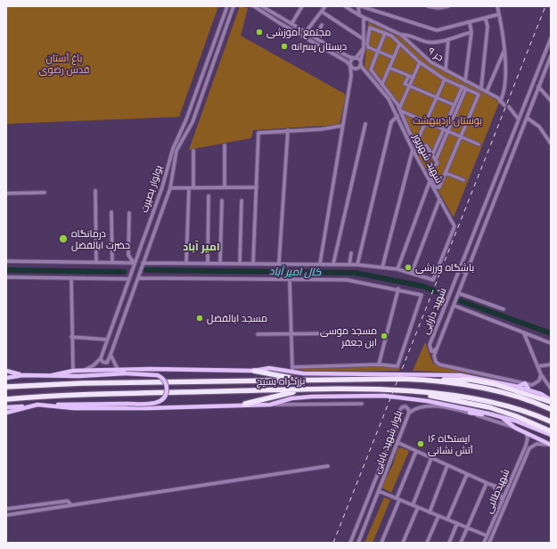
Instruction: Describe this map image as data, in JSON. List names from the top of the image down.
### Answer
{
  "streets": {
    "highway": ["بزرگراه بسیج"],
    "street": [
      "حر ۹",
      "شهید شهریور",
      "بولوار بصیرت",
      "شهید دارایی",
      "بلوار شهید بابایی",
      "شهیدطالبی"
    ]
  },
  "districts": ["امیر آباد"],
  "water": ["کال امیر آباد"],
  "parks": ["باغ آستان قدس رضوی", "بوستان اردیبهشت"],
  "places": [
    "مجتمع آموزشی",
    "دبستان پسرانه",
    "درمانگاه حضرت ابالفضل",
    "باشگاه ورزشی",
    "مسجد ابالفضل",
    "مسجد موسی ابن جعفر",
    "ایستگاه ۱۶ آتش نشانی"
  ]
}
